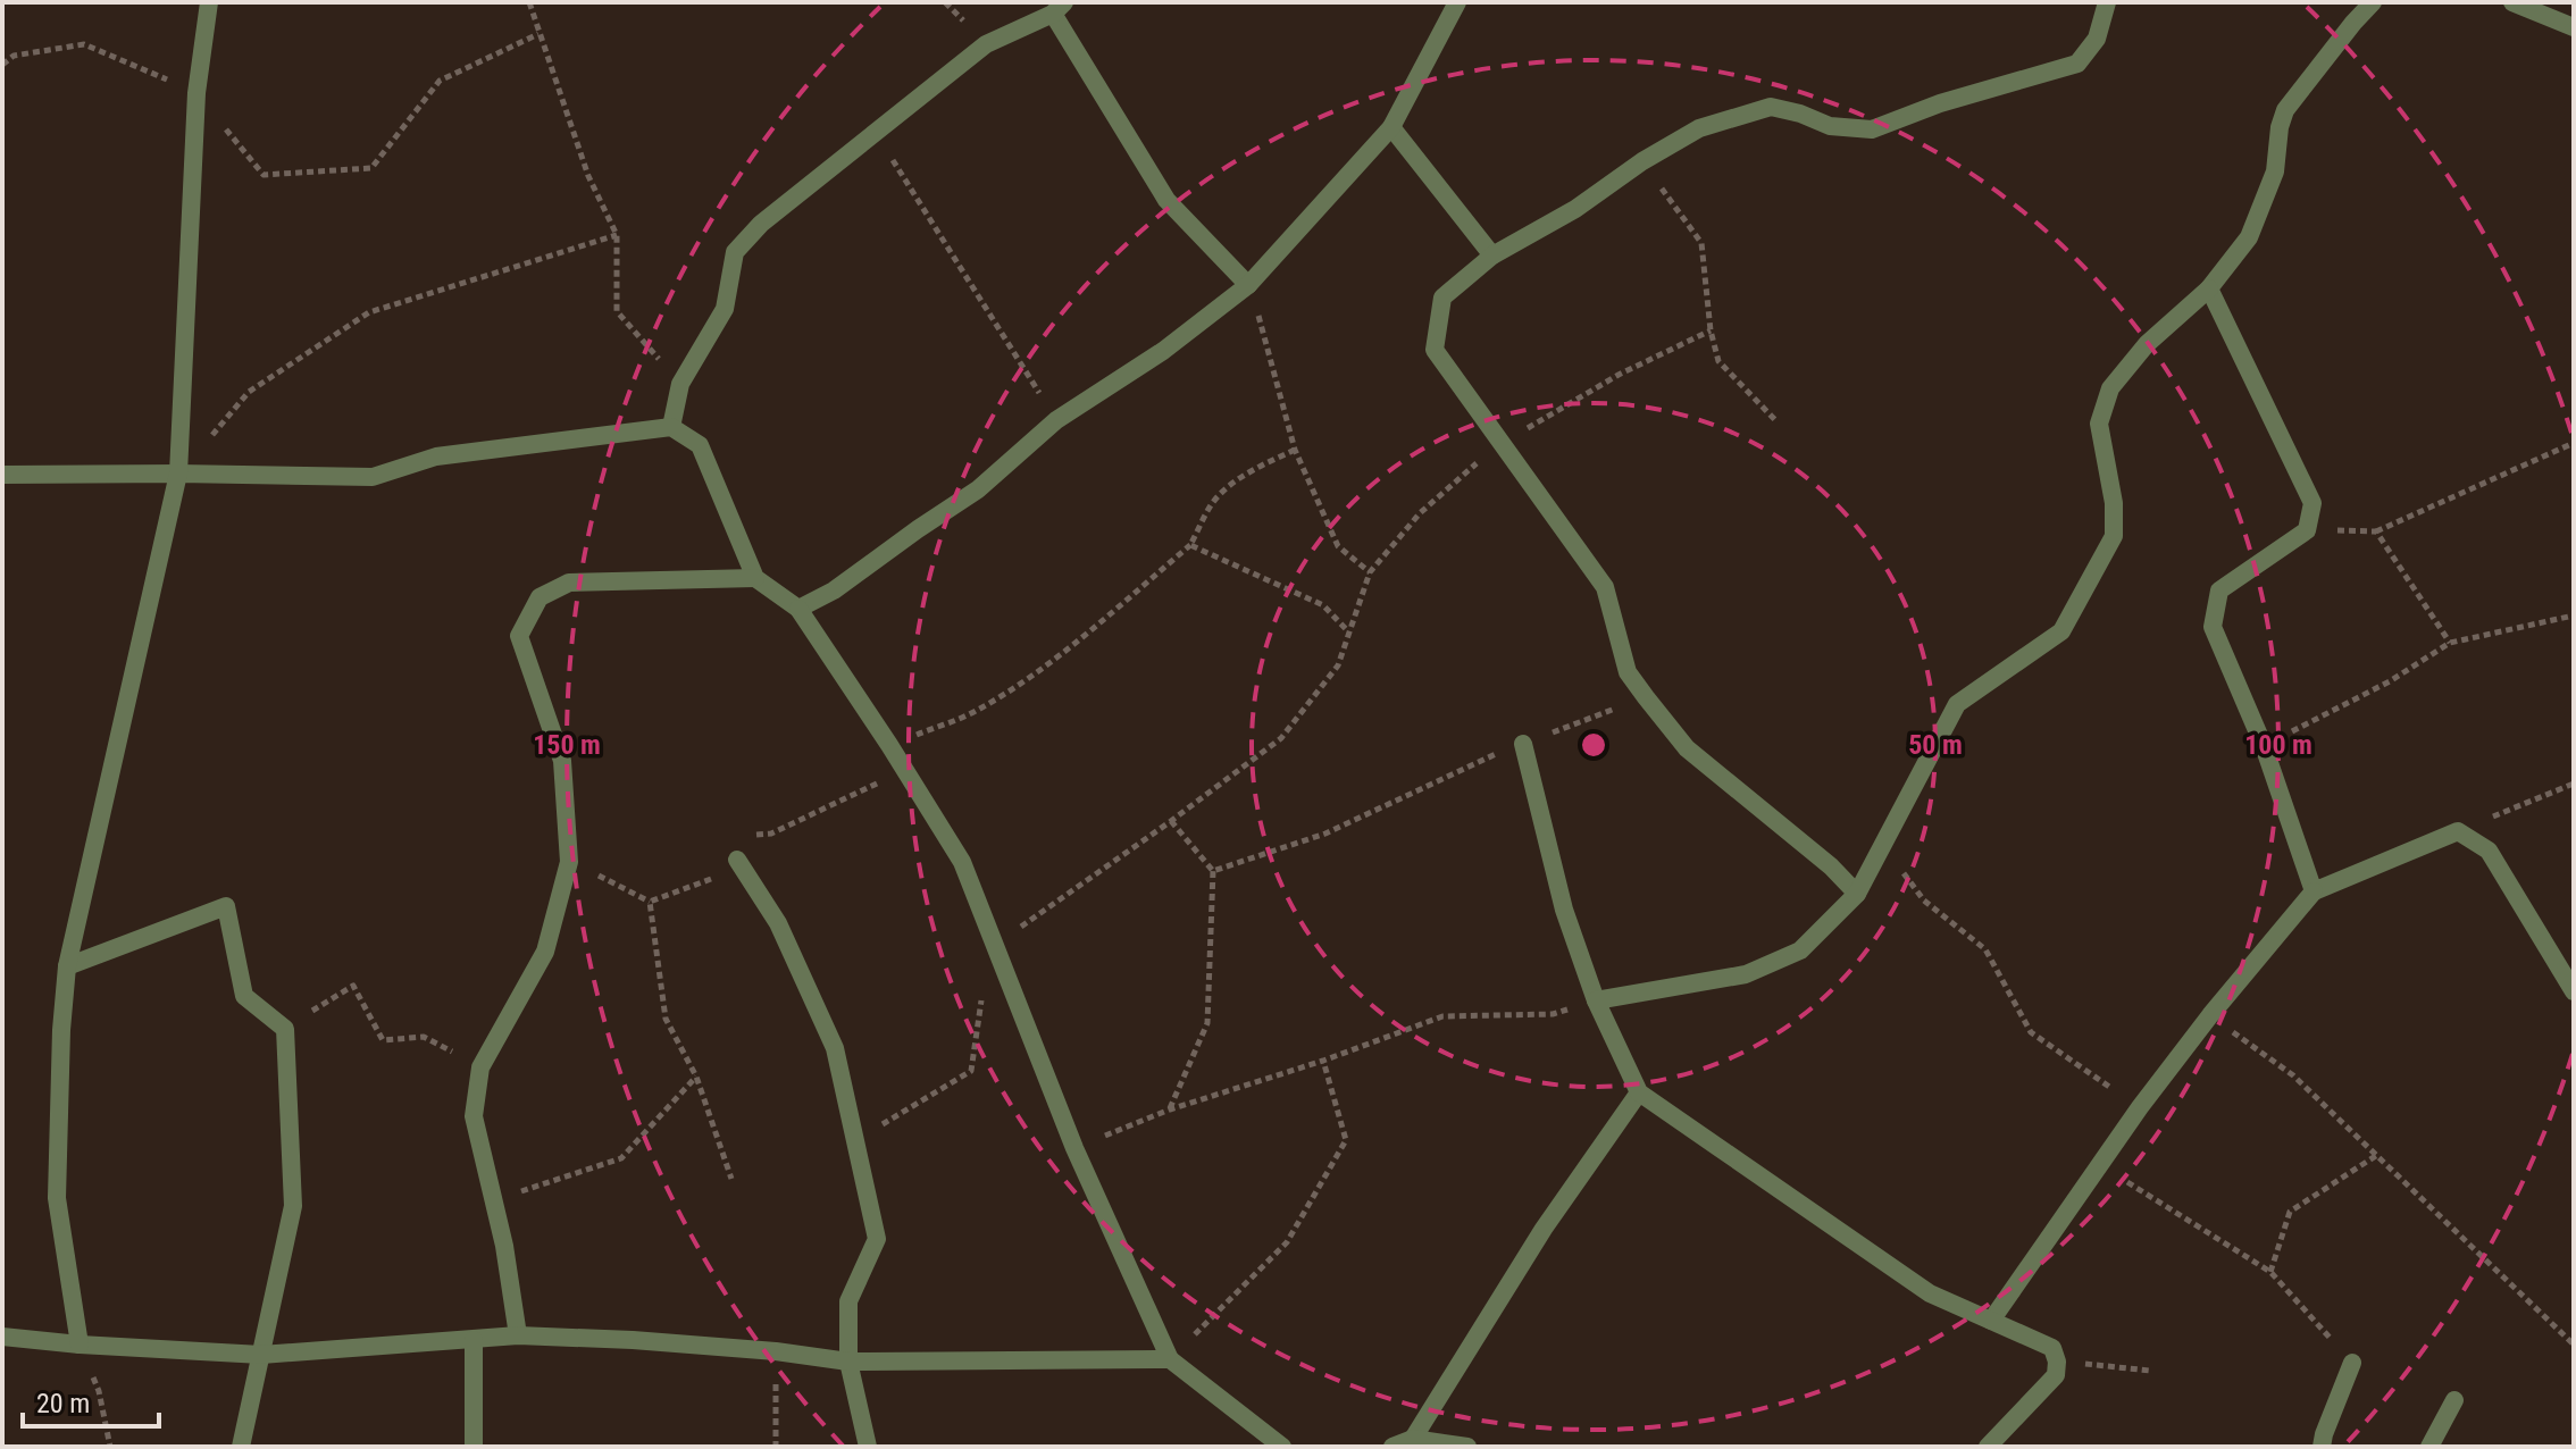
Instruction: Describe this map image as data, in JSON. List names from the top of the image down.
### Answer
{
  "scale_bar": "20 m",
  "rings": ["50 m", "100 m", "150 m"]
}
